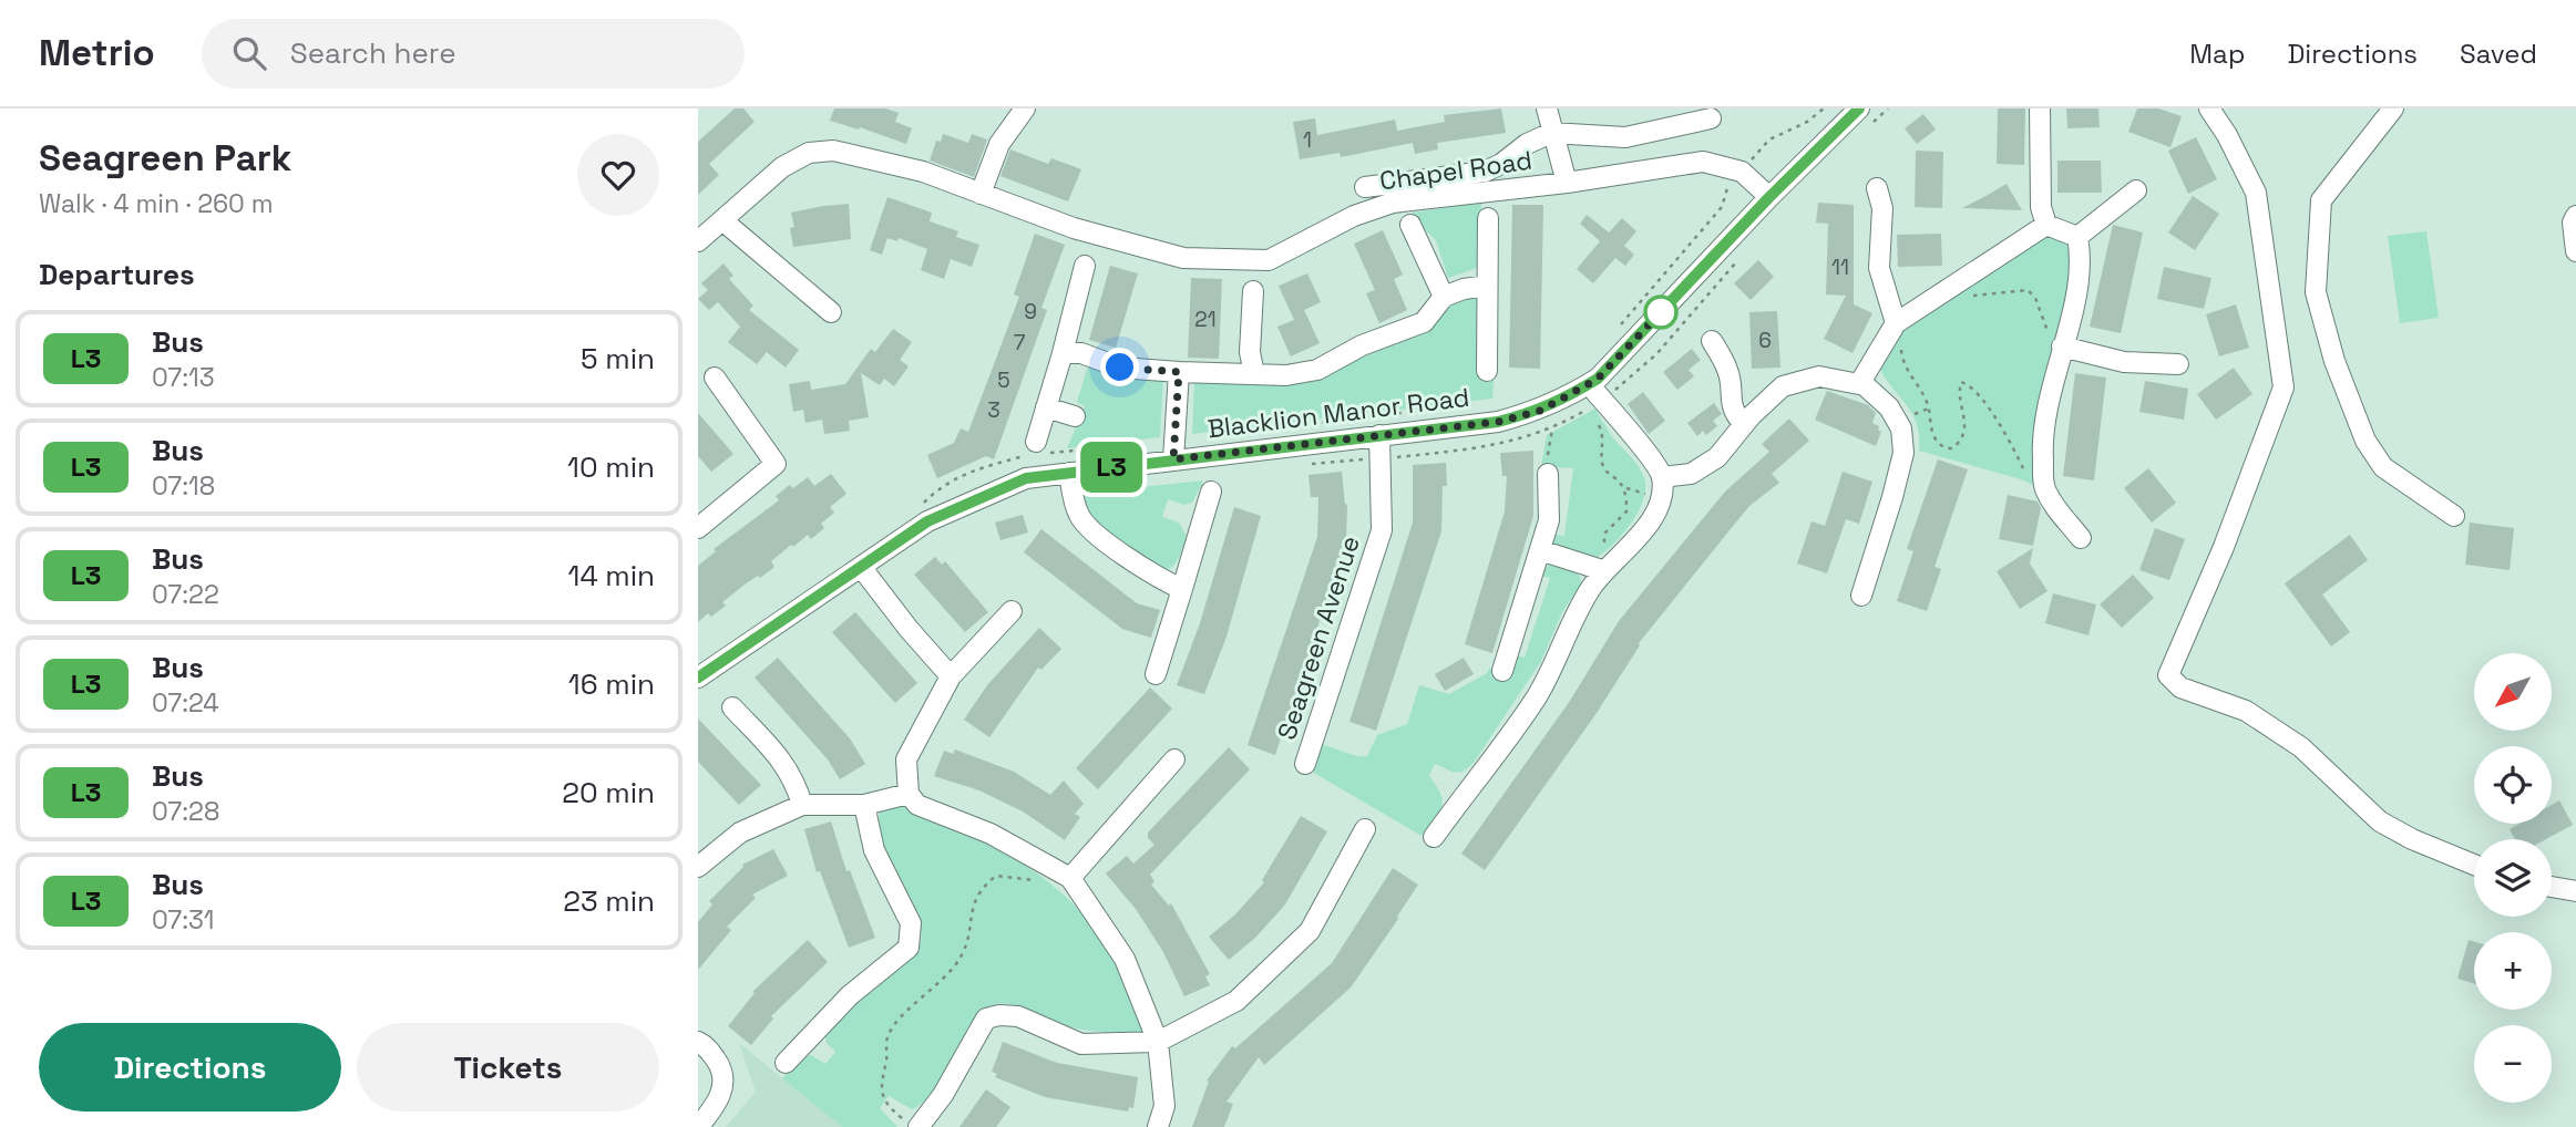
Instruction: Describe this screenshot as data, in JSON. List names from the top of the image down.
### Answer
{
  "streets": {
    "street": ["Chapel Road", "Blacklion Manor Road", "Seagreen Avenue"]
  },
  "crossings": [
    ["Chapel Road", "Blacklion Manor Road"],
    ["Blacklion Manor Road", "Seagreen Avenue"]
  ],
  "lines": ["bus line L3"],
  "house_numbers": [
    "1",
    "11",
    "9",
    "21",
    "6",
    "7",
    "5",
    "3"
  ],
  "north": "bottom left",
  "page": {
    "header": "Metrio",
    "search": "Search here",
    "nav": ["Map", "Directions", "Saved"],
    "heading": [
      ["Seagreen Park", "Walk · 4 min · 260 m"],
      "Departures"
    ],
    "on_map": "L3",
    "list": [
      {
        "mark": "L3",
        "name": "Bus",
        "note": "07:13",
        "value": "5 min"
      },
      {
        "mark": "L3",
        "name": "Bus",
        "note": "07:18",
        "value": "10 min"
      },
      {
        "mark": "L3",
        "name": "Bus",
        "note": "07:22",
        "value": "14 min"
      },
      {
        "mark": "L3",
        "name": "Bus",
        "note": "07:24",
        "value": "16 min"
      },
      {
        "mark": "L3",
        "name": "Bus",
        "note": "07:28",
        "value": "20 min"
      },
      {
        "mark": "L3",
        "name": "Bus",
        "note": "07:31",
        "value": "23 min"
      }
    ],
    "map_buttons": ["+", "−"],
    "buttons": ["Directions", "Tickets"]
  }
}
